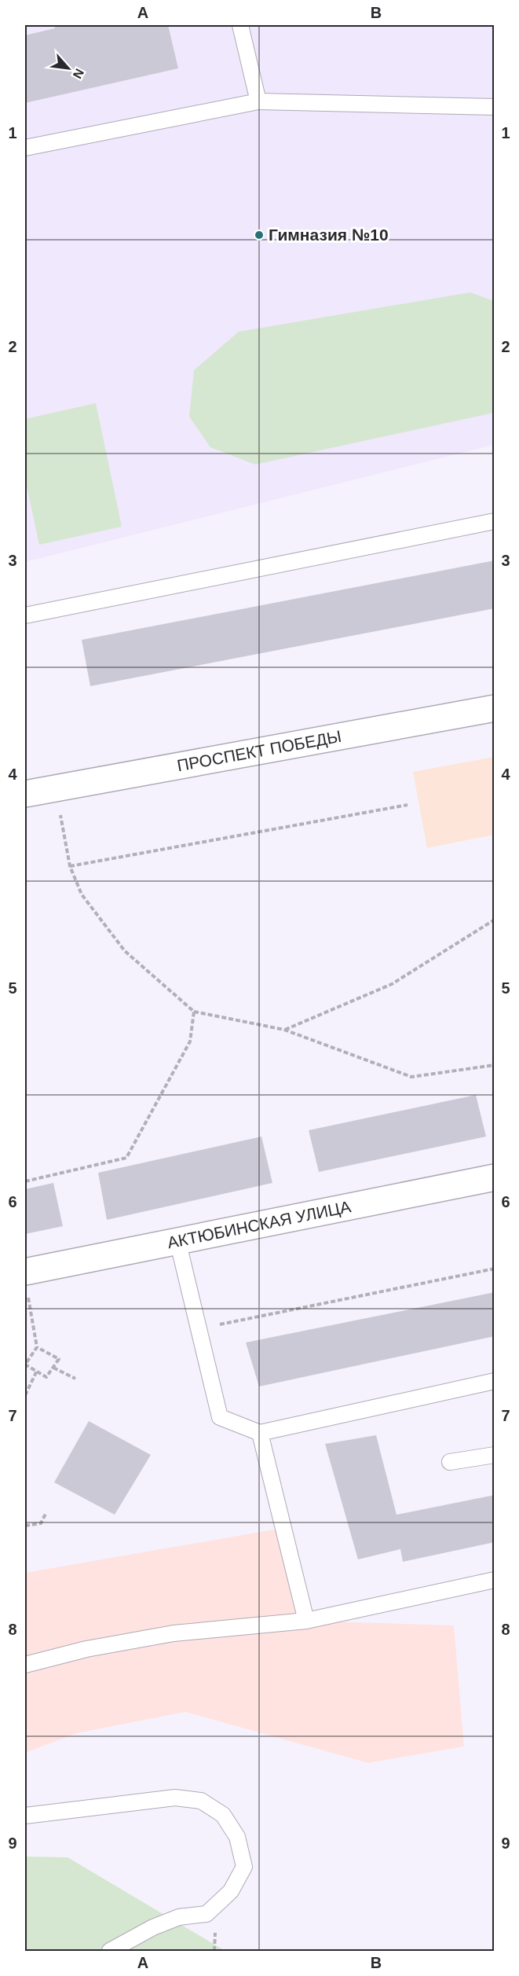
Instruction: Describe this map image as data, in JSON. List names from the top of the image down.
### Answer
{
  "streets": {
    "street": ["ПРОСПЕКТ ПОБЕДЫ", "АКТЮБИНСКАЯ УЛИЦА"]
  },
  "places": ["Гимназия №10"],
  "north": "bottom right",
  "grid": {
    "columns": ["A", "B"],
    "rows": [
      "1",
      "2",
      "3",
      "4",
      "5",
      "6",
      "7",
      "8",
      "9"
    ]
  }
}
